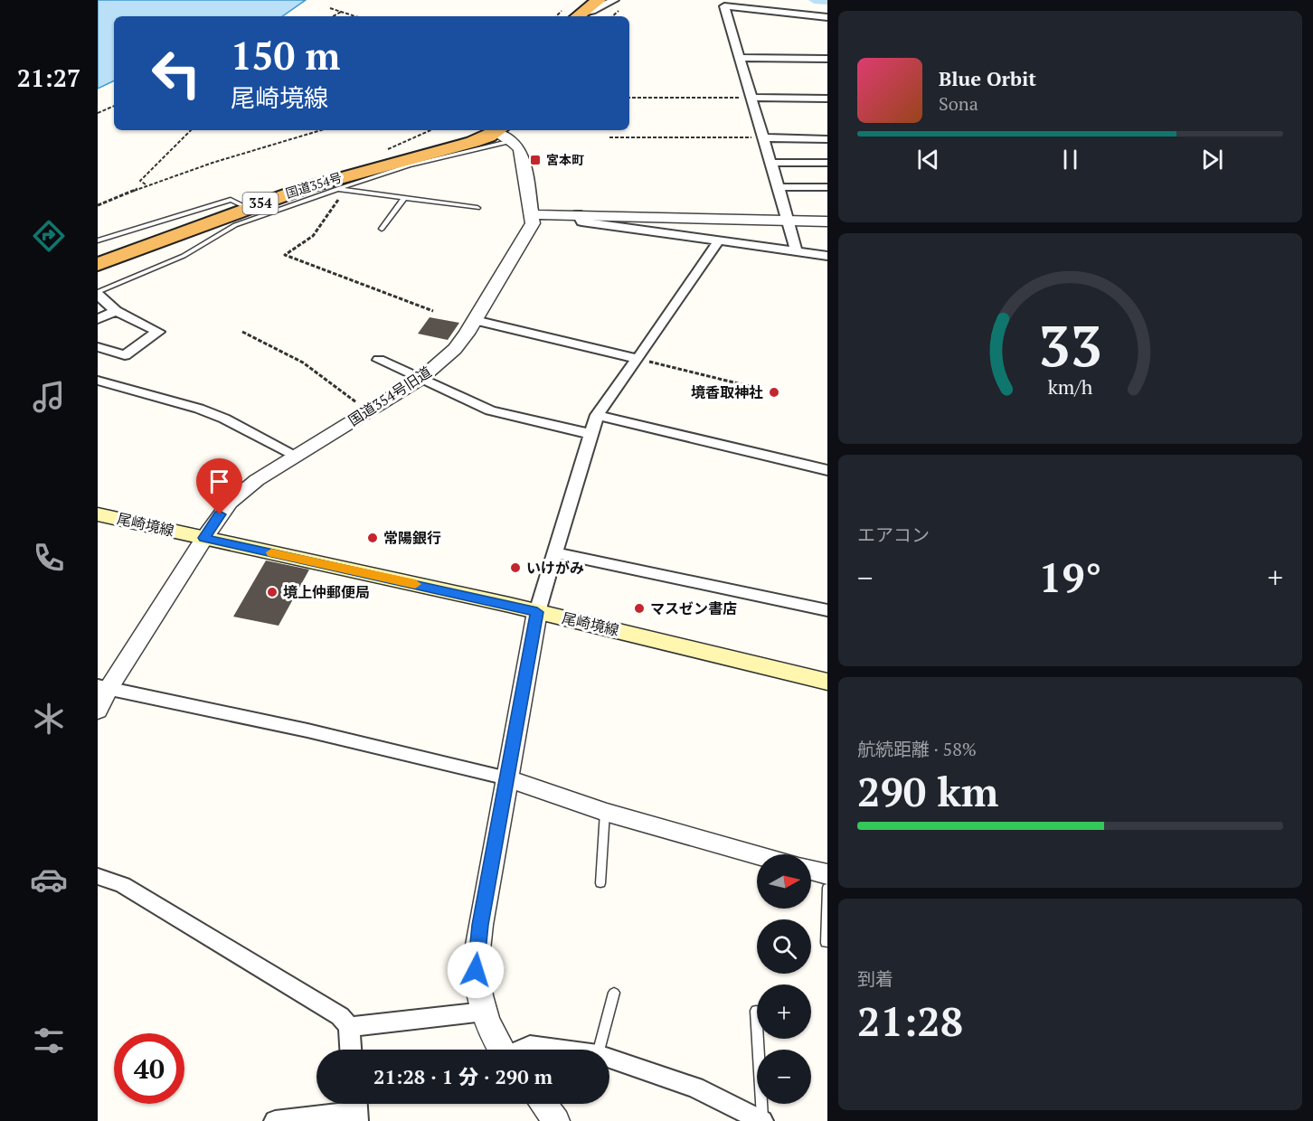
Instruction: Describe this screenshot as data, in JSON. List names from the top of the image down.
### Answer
{
  "streets": {
    "highway": ["国道354号", "354"],
    "main road": ["尾崎境線"],
    "street": ["国道354号旧道"]
  },
  "crossings": [
    ["国道354号", "国道354号旧道"],
    ["国道354号旧道", "尾崎境線"]
  ],
  "places": {
    "transit": ["宮本町"],
    "other": [
      "境香取神社",
      "常陽銀行",
      "いけがみ",
      "境上仲郵便局",
      "マスゼン書店"
    ]
  },
  "north": "right",
  "page": {
    "tabs": "21:27",
    "turn": ["150 m", "尾崎境線"],
    "song": ["Blue Orbit", "Sona"],
    "tile": [
      "エアコン",
      ["航続距離 · 58%", "290 km"],
      ["到着", "21:28"]
    ],
    "heat": ["−", "19°", "+"],
    "map_buttons": ["+", "−"],
    "limit": "40",
    "trip": "21:28 · 1 分 · 290 m",
    "gauge": ["33", "km/h"]
  }
}
